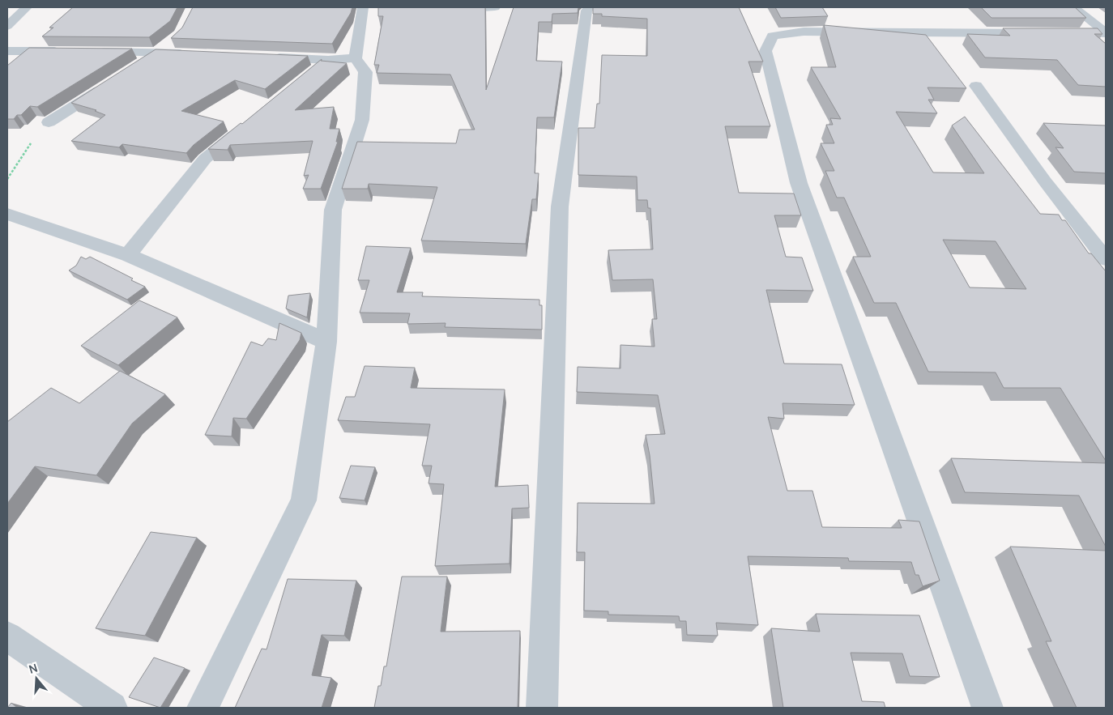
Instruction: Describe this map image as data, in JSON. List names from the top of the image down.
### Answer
{
  "north": "top"
}
